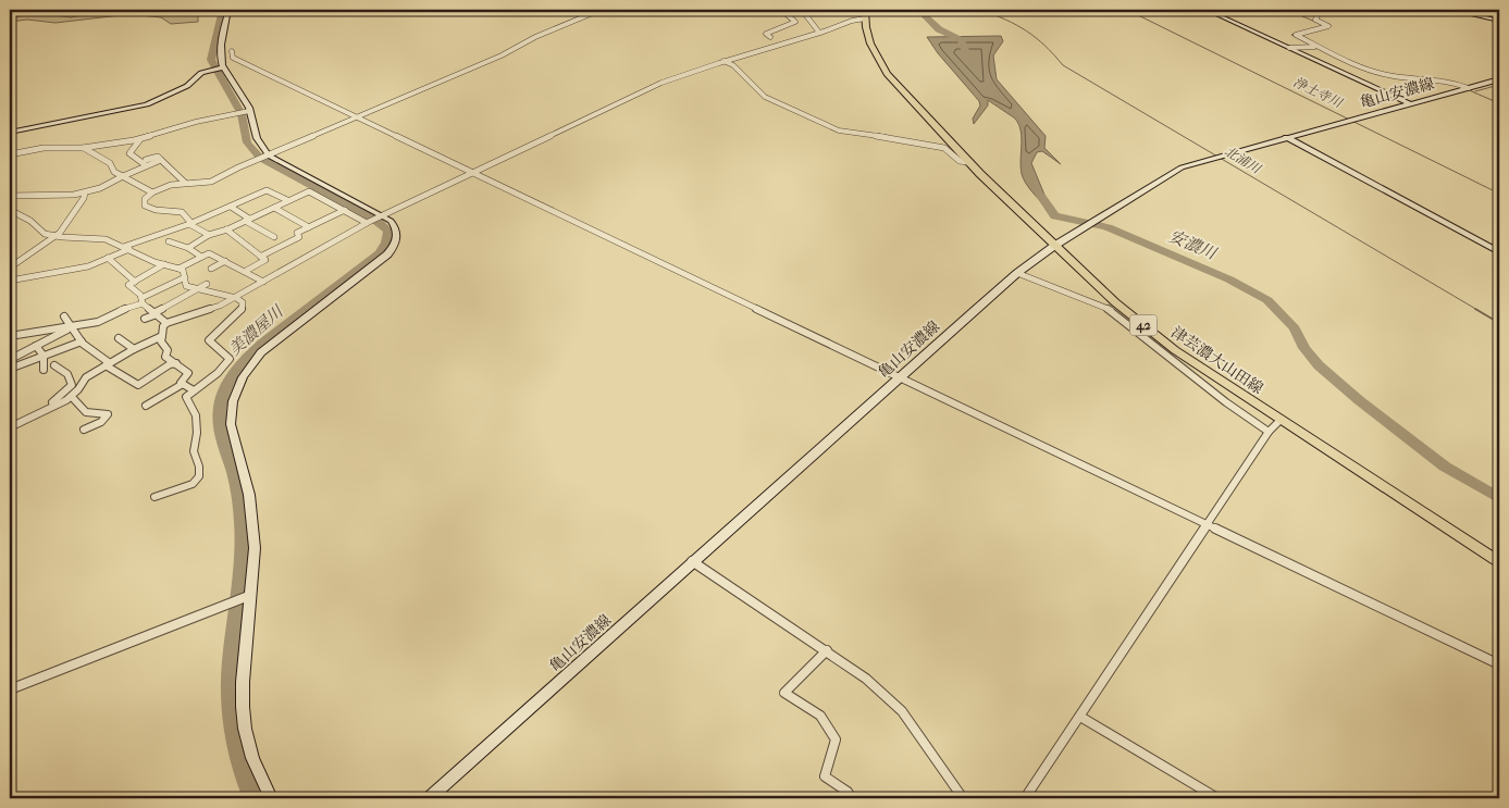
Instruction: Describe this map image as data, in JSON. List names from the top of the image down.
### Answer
{
  "streets": {
    "main road": ["42", "津芸濃大山田線"],
    "street": ["亀山安濃線"]
  },
  "crossings": [
    ["亀山安濃線", "津芸濃大山田線"]
  ],
  "water": [
    "浄土寺川",
    "北浦川",
    "安濃川",
    "美濃屋川"
  ]
}
